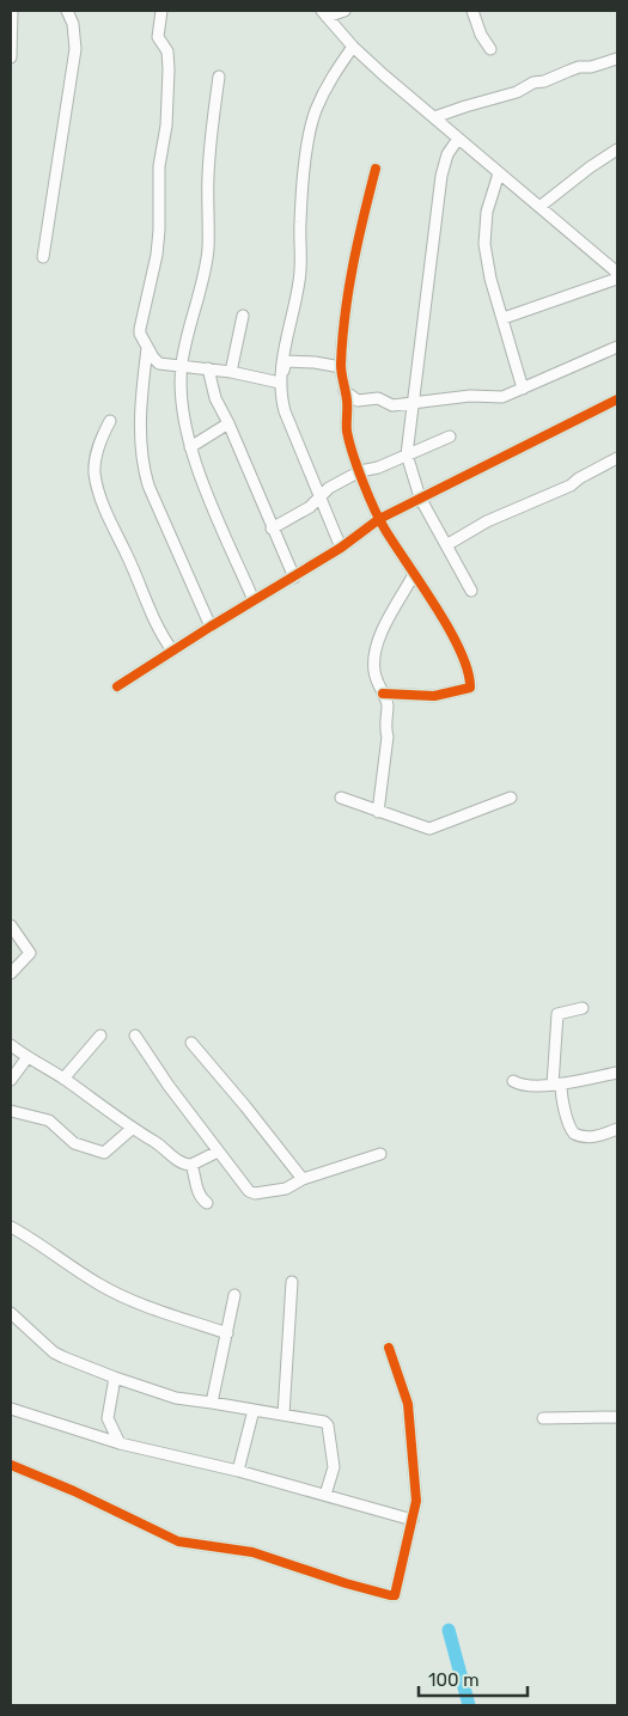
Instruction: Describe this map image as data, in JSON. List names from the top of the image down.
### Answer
{
  "scale_bar": "100 m"
}
